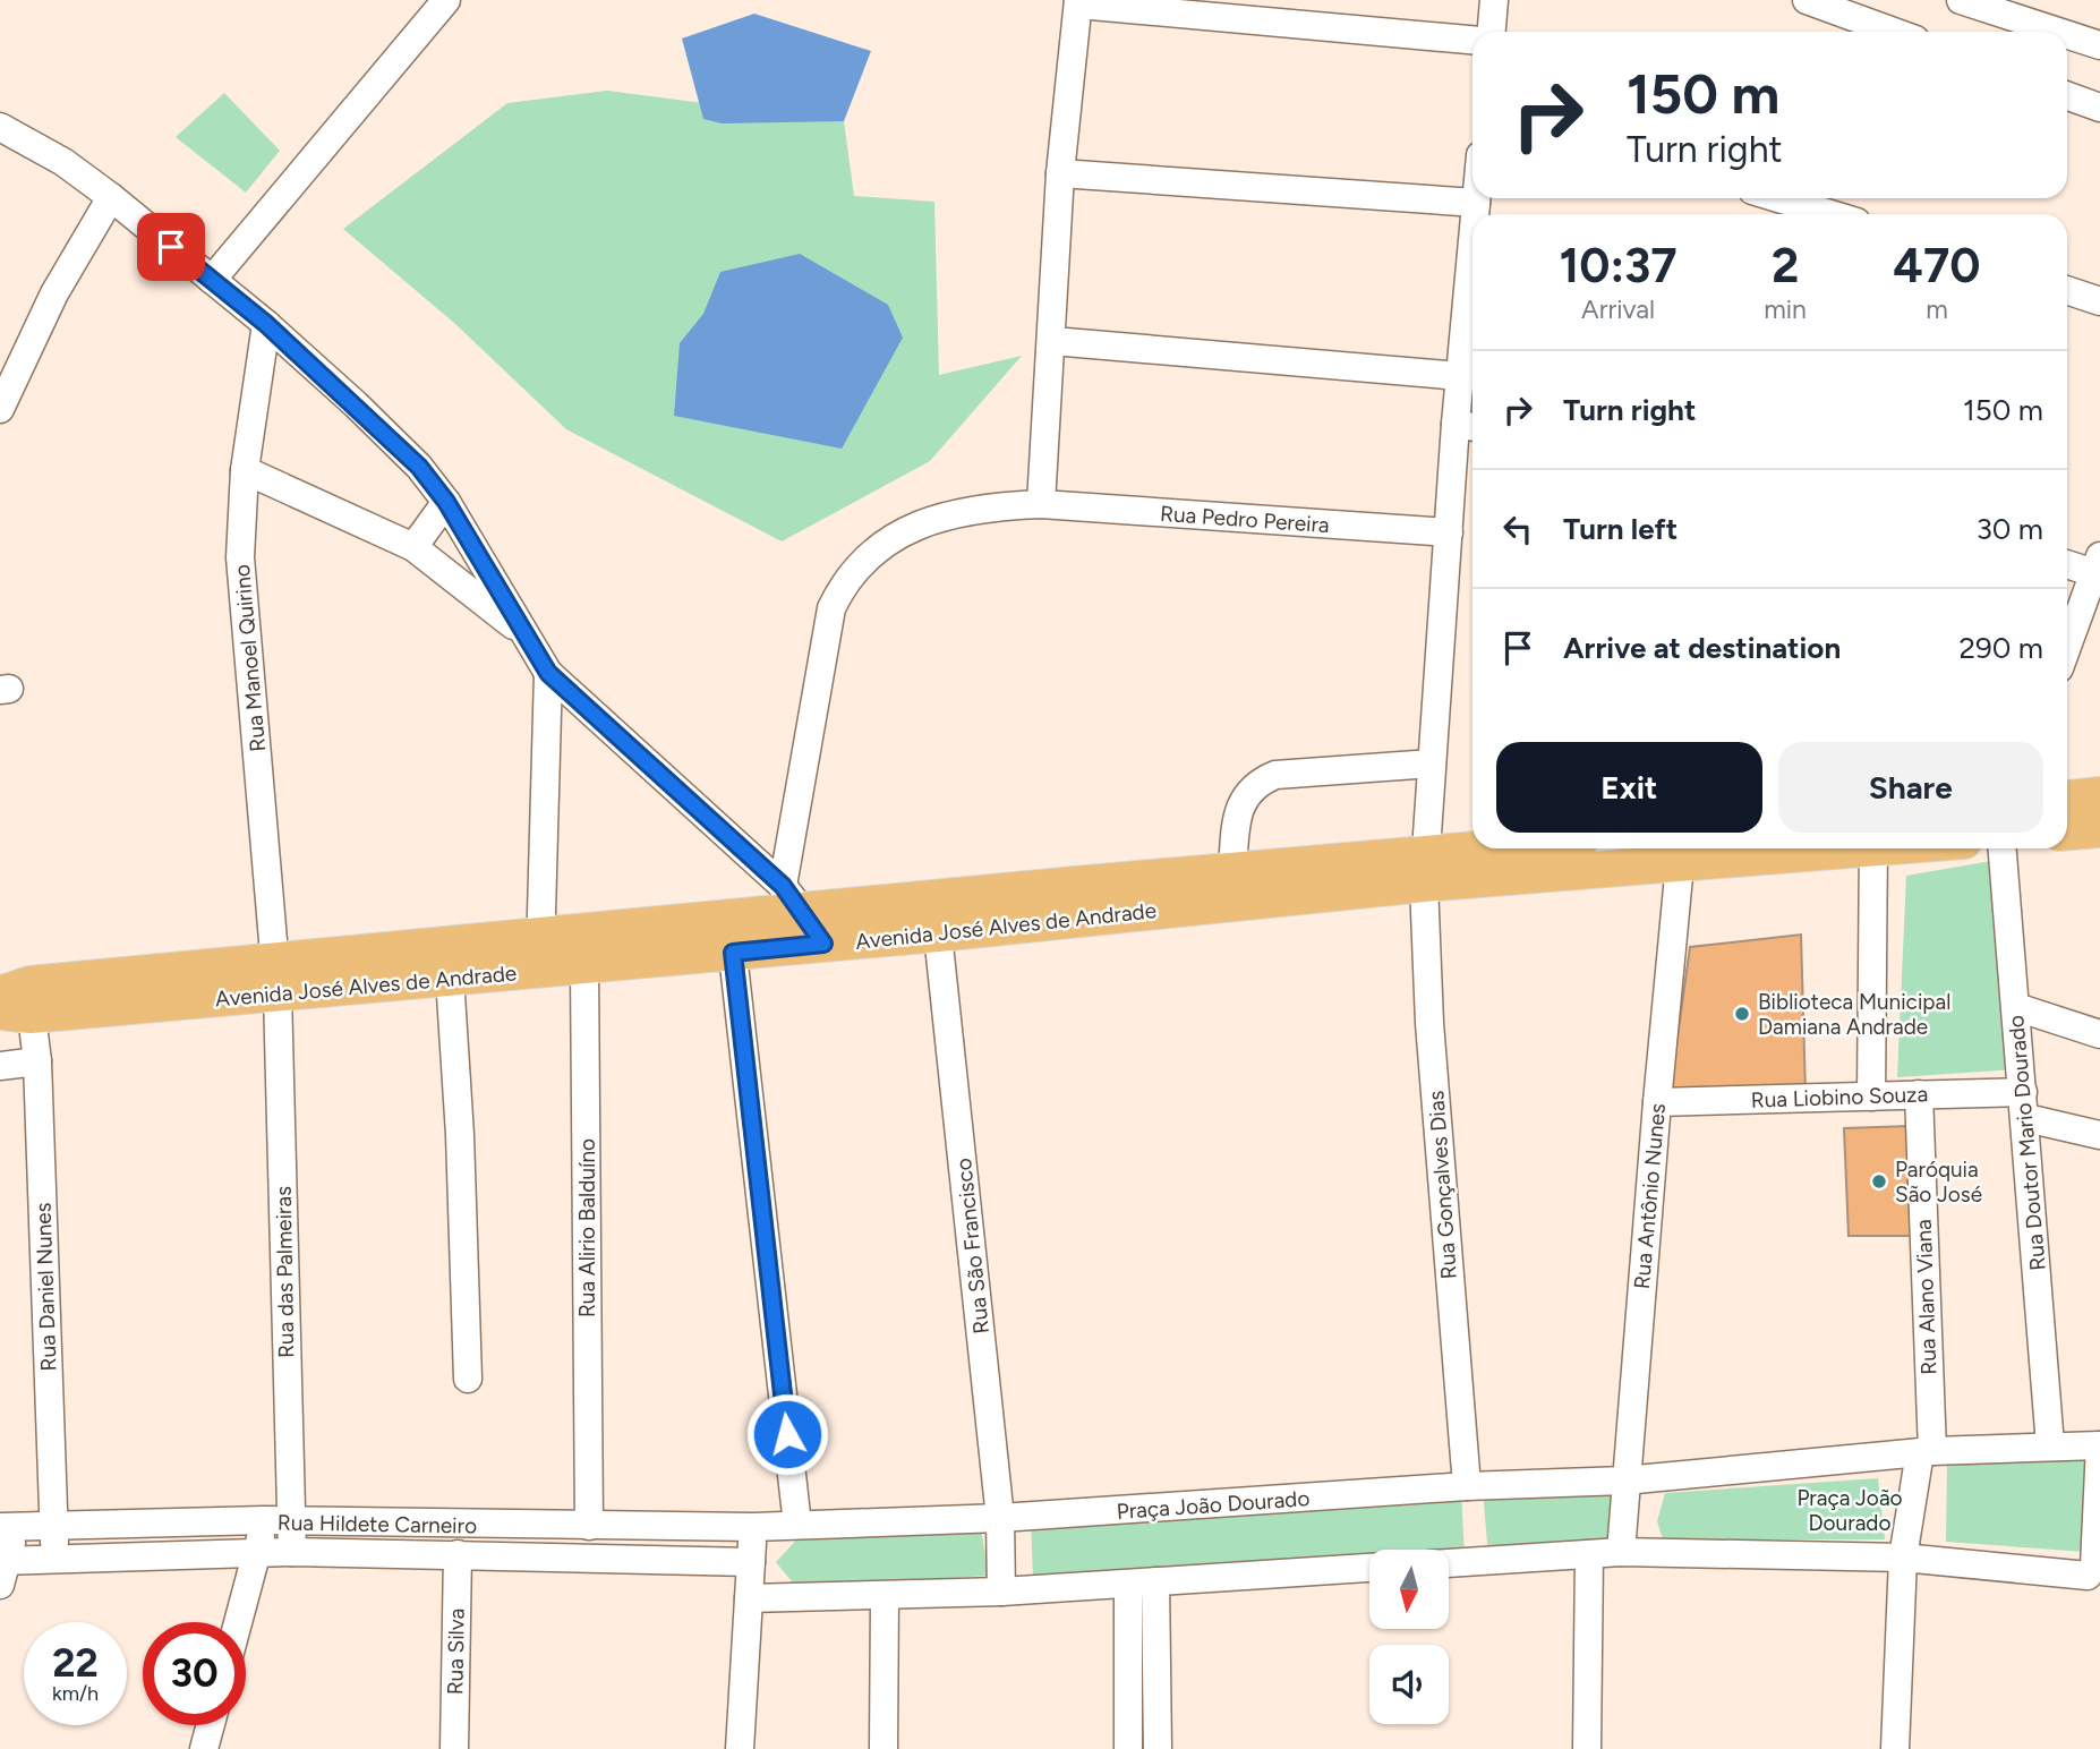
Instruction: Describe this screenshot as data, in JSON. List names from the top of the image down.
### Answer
{
  "streets": {
    "main road": ["Avenida José Alves de Andrade"],
    "street": [
      "Rua Pedro Pereira",
      "Rua Manoel Quirino",
      "Rua Liobino Souza",
      "Rua Doutor Mario Dourado",
      "Rua Gonçalves Dias",
      "Rua Antônio Nunes",
      "Rua Alirio Balduíno",
      "Rua São Francisco",
      "Rua das Palmeiras",
      "Rua Daniel Nunes",
      "Rua Alano Viana",
      "Praça João Dourado",
      "Rua Hildete Carneiro",
      "Rua Silva"
    ]
  },
  "crossings": [
    ["Rua Pedro Pereira", "Avenida José Alves de Andrade"],
    ["Rua Manoel Quirino", "Avenida José Alves de Andrade"],
    ["Rua Manoel Quirino", "Rua das Palmeiras"],
    ["Avenida José Alves de Andrade", "Rua Gonçalves Dias"],
    ["Avenida José Alves de Andrade", "Rua Antônio Nunes"],
    ["Avenida José Alves de Andrade", "Rua Alirio Balduíno"],
    ["Avenida José Alves de Andrade", "Rua São Francisco"],
    ["Avenida José Alves de Andrade", "Rua das Palmeiras"],
    ["Avenida José Alves de Andrade", "Rua Daniel Nunes"],
    ["Rua Liobino Souza", "Rua Doutor Mario Dourado"],
    ["Rua Liobino Souza", "Rua Antônio Nunes"],
    ["Rua Liobino Souza", "Rua Alano Viana"],
    ["Rua Doutor Mario Dourado", "Praça João Dourado"],
    ["Rua Gonçalves Dias", "Praça João Dourado"],
    ["Rua Antônio Nunes", "Praça João Dourado"],
    ["Rua Alirio Balduíno", "Rua Hildete Carneiro"],
    ["Rua São Francisco", "Praça João Dourado"],
    ["Rua das Palmeiras", "Rua Hildete Carneiro"],
    ["Rua Daniel Nunes", "Rua Hildete Carneiro"],
    ["Rua Alano Viana", "Praça João Dourado"],
    ["Praça João Dourado", "Rua Hildete Carneiro"],
    ["Rua Hildete Carneiro", "Rua Silva"]
  ],
  "parks": ["Praça João Dourado"],
  "places": ["Biblioteca Municipal Damiana Andrade", "Paróquia São José"],
  "north": "bottom",
  "page": {
    "turn": ["150 m", "Turn right"],
    "eta": [
      "10:37",
      "Arrival",
      "2",
      "min",
      "470",
      "m"
    ],
    "list": [
      {
        "name": "Turn right",
        "value": "150 m"
      },
      {
        "name": "Turn left",
        "value": "30 m"
      },
      {
        "name": "Arrive at destination",
        "value": "290 m"
      }
    ],
    "buttons": ["Exit", "Share"],
    "speed": "22 km/h",
    "limit": "30"
  }
}
